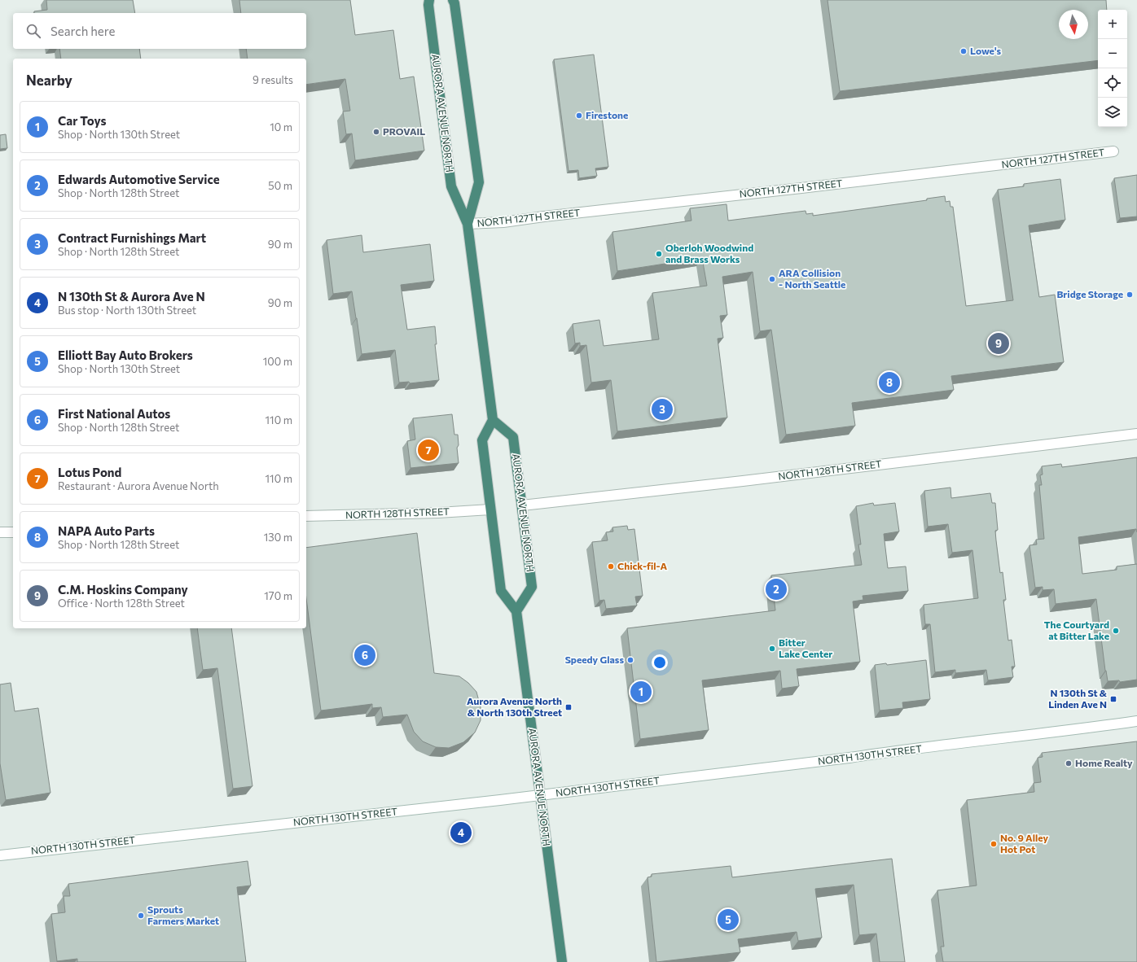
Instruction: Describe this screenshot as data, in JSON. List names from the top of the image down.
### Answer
{
  "streets": {
    "highway": ["AURORA AVENUE NORTH"],
    "street": ["NORTH 127TH STREET", "NORTH 128TH STREET", "NORTH 130TH STREET"]
  },
  "crossings": [
    ["AURORA AVENUE NORTH", "NORTH 127TH STREET"],
    ["AURORA AVENUE NORTH", "NORTH 128TH STREET"],
    ["AURORA AVENUE NORTH", "NORTH 130TH STREET"]
  ],
  "places": {
    "other": [
      "Lowe's",
      "Firestone",
      "PROVAIL",
      "Oberloh Woodwind and Brass Works",
      "ARA Collision - North Seattle",
      "Bridge Storage",
      "Chick-fil-A",
      "The Courtyard at Bitter Lake",
      "Bitter Lake Center",
      "Speedy Glass",
      "Home Realty",
      "No. 9 Alley Hot Pot",
      "Sprouts Farmers Market"
    ],
    "transit": ["N 130th St & Linden Ave N", "Aurora Avenue North & North 130th Street"]
  },
  "north": "bottom",
  "page": {
    "map_buttons": ["+", "−"],
    "search": "Search here",
    "heading": ["Nearby", "9 results"],
    "list": [
      {
        "mark": "1",
        "name": "Car Toys",
        "note": "Shop · North 130th Street",
        "value": "10 m"
      },
      {
        "mark": "2",
        "name": "Edwards Automotive Service",
        "note": "Shop · North 128th Street",
        "value": "50 m"
      },
      {
        "mark": "3",
        "name": "Contract Furnishings Mart",
        "note": "Shop · North 128th Street",
        "value": "90 m"
      },
      {
        "mark": "4",
        "name": "N 130th St & Aurora Ave N",
        "note": "Bus stop · North 130th Street",
        "value": "90 m"
      },
      {
        "mark": "5",
        "name": "Elliott Bay Auto Brokers",
        "note": "Shop · North 130th Street",
        "value": "100 m"
      },
      {
        "mark": "6",
        "name": "First National Autos",
        "note": "Shop · North 128th Street",
        "value": "110 m"
      },
      {
        "mark": "7",
        "name": "Lotus Pond",
        "note": "Restaurant · Aurora Avenue North",
        "value": "110 m"
      },
      {
        "mark": "8",
        "name": "NAPA Auto Parts",
        "note": "Shop · North 128th Street",
        "value": "130 m"
      },
      {
        "mark": "9",
        "name": "C.M. Hoskins Company",
        "note": "Office · North 128th Street",
        "value": "170 m"
      }
    ],
    "pins": [
      "9",
      "8",
      "3",
      "7",
      "2",
      "6",
      "1",
      "4",
      "5"
    ]
  }
}
